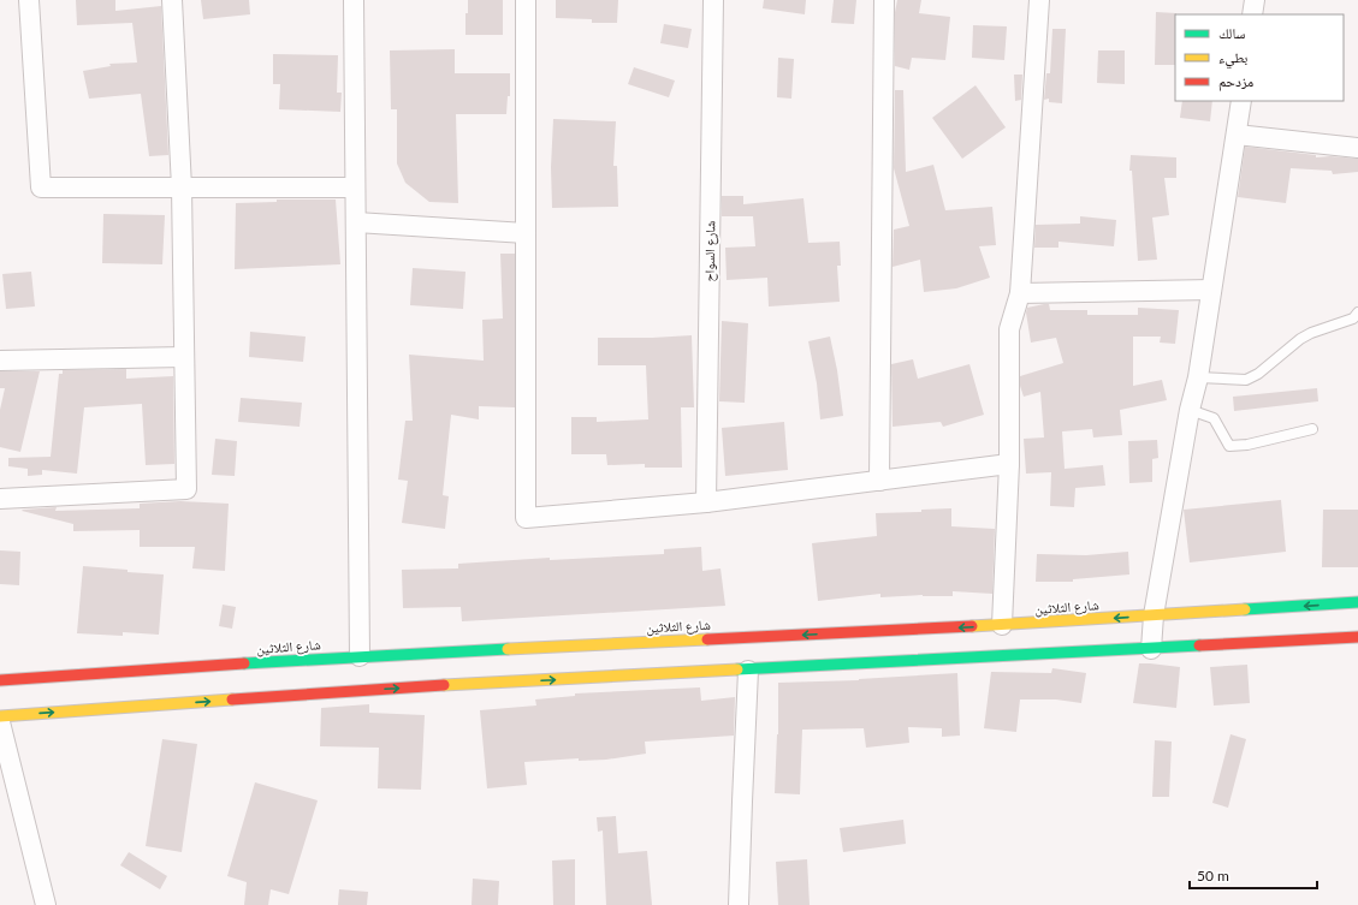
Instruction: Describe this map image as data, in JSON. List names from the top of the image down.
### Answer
{
  "streets": {
    "street": ["شارع السواح", "شارع الثلاثين"]
  },
  "legend": ["سالك", "بطيء", "مزدحم"],
  "scale_bar": "50 m"
}
